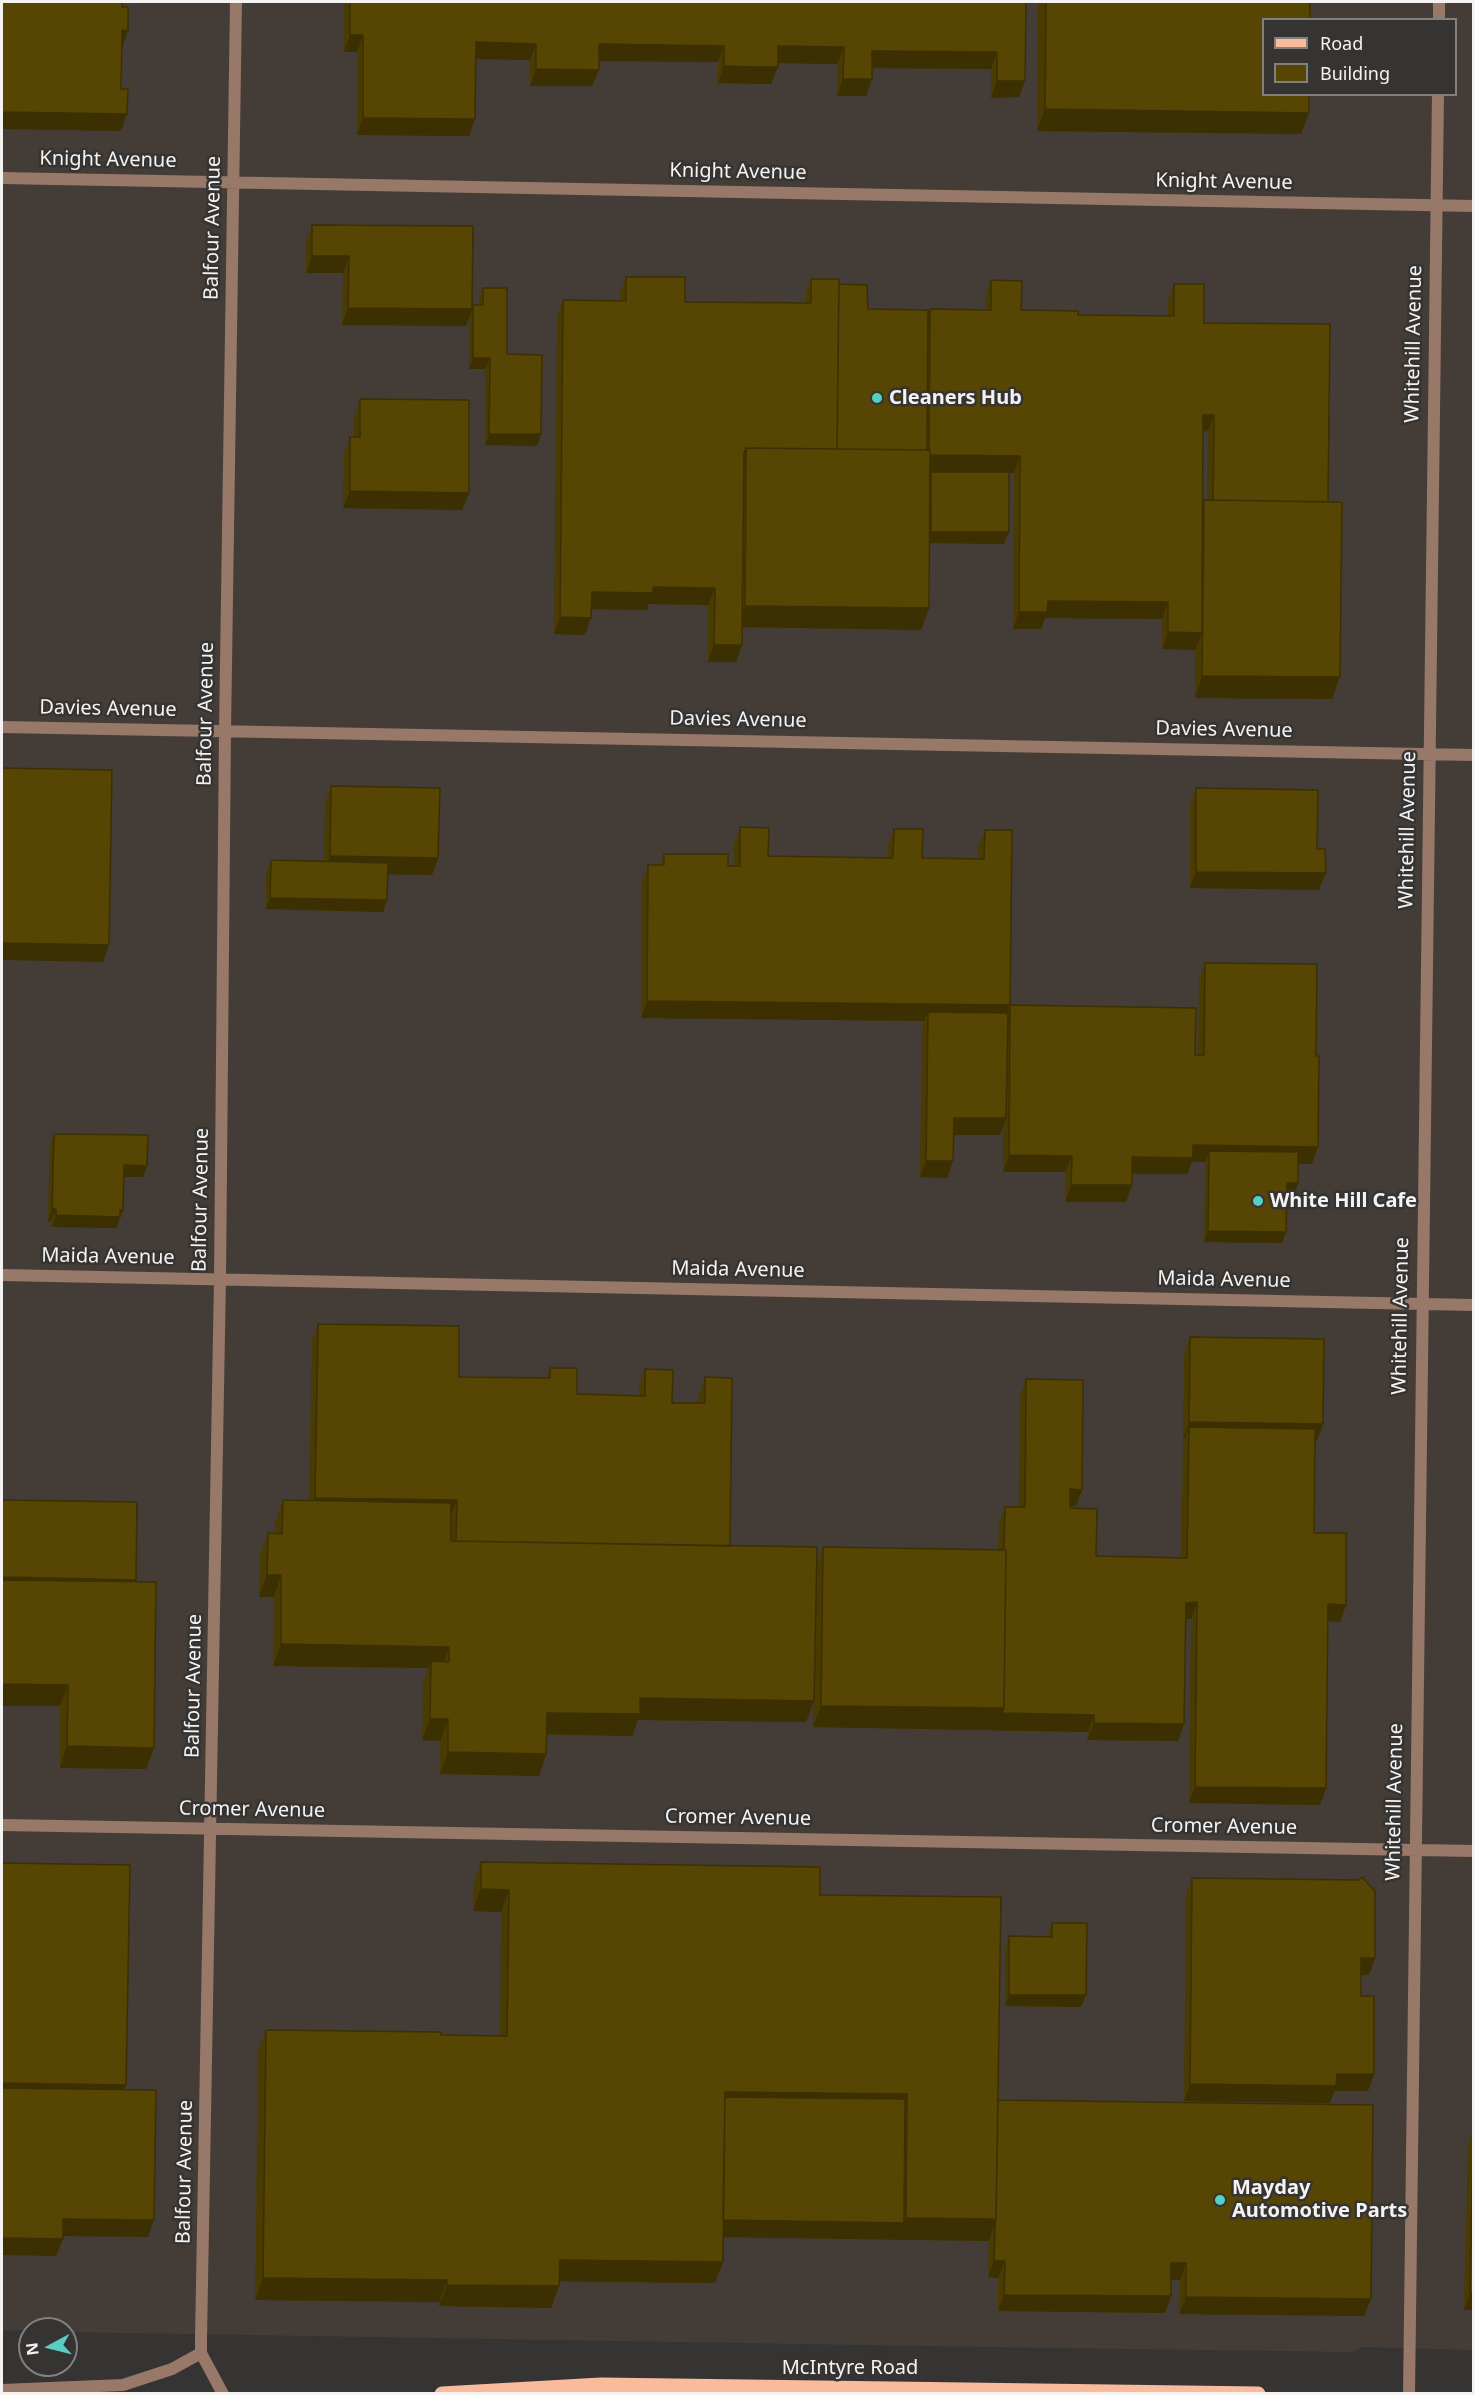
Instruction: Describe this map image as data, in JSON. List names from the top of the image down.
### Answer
{
  "streets": {
    "main road": ["McIntyre Road"],
    "street": [
      "Knight Avenue",
      "Balfour Avenue",
      "Whitehill Avenue",
      "Davies Avenue",
      "Maida Avenue",
      "Cromer Avenue"
    ]
  },
  "crossings": [
    ["Knight Avenue", "Balfour Avenue"],
    ["Knight Avenue", "Whitehill Avenue"],
    ["Balfour Avenue", "Davies Avenue"],
    ["Balfour Avenue", "Maida Avenue"],
    ["Balfour Avenue", "Cromer Avenue"],
    ["Whitehill Avenue", "Davies Avenue"],
    ["Whitehill Avenue", "Maida Avenue"],
    ["Whitehill Avenue", "Cromer Avenue"]
  ],
  "places": ["Cleaners Hub", "White Hill Cafe", "Mayday Automotive Parts"],
  "legend": ["Road", "Building"],
  "north": "left"
}
